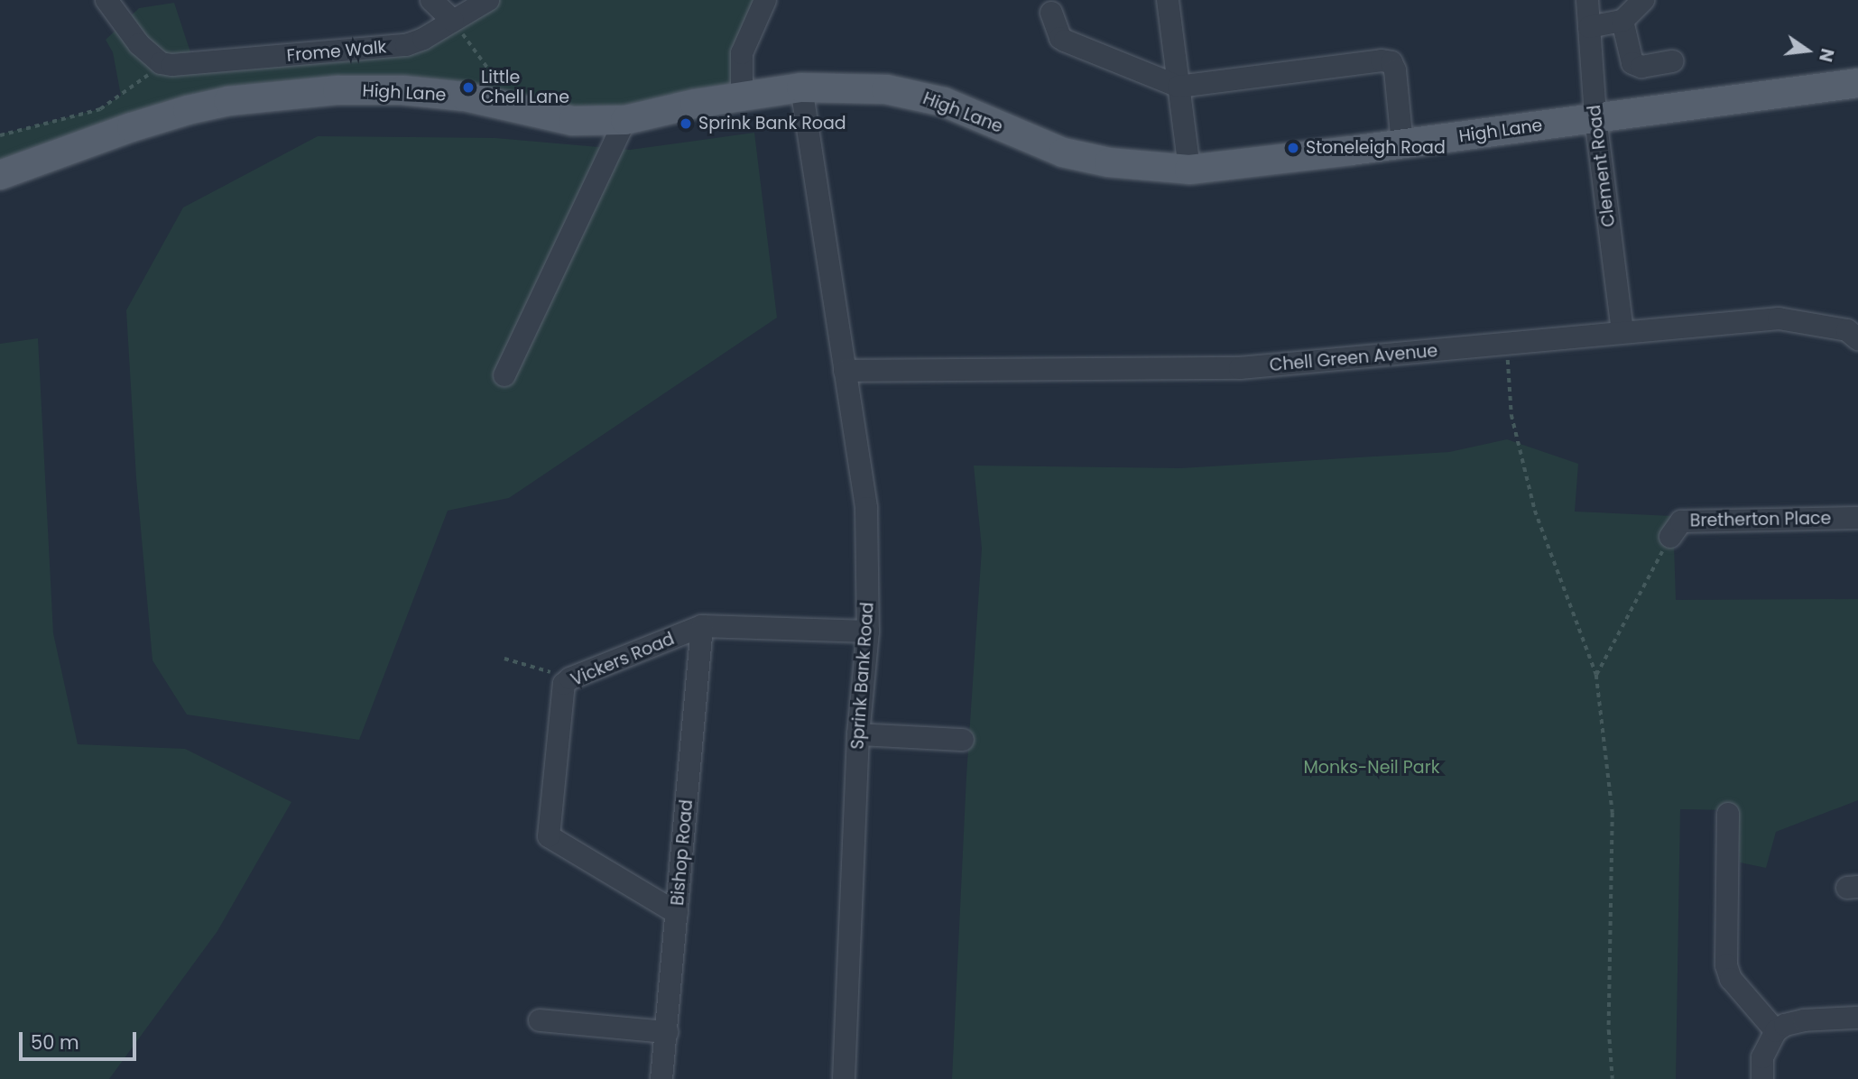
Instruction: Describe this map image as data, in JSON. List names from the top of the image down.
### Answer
{
  "streets": {
    "main road": ["High Lane"],
    "street": [
      "Frome Walk",
      "Clement Road",
      "Chell Green Avenue",
      "Bretherton Place",
      "Vickers Road",
      "Sprink Bank Road",
      "Bishop Road"
    ]
  },
  "crossings": [
    ["High Lane", "Clement Road"],
    ["High Lane", "Sprink Bank Road"],
    ["Clement Road", "Chell Green Avenue"],
    ["Chell Green Avenue", "Sprink Bank Road"],
    ["Vickers Road", "Sprink Bank Road"],
    ["Vickers Road", "Bishop Road"]
  ],
  "parks": ["Monks-Neil Park"],
  "places": ["Little Chell Lane", "Sprink Bank Road", "Stoneleigh Road"],
  "scale_bar": "50 m",
  "north": "right"
}
